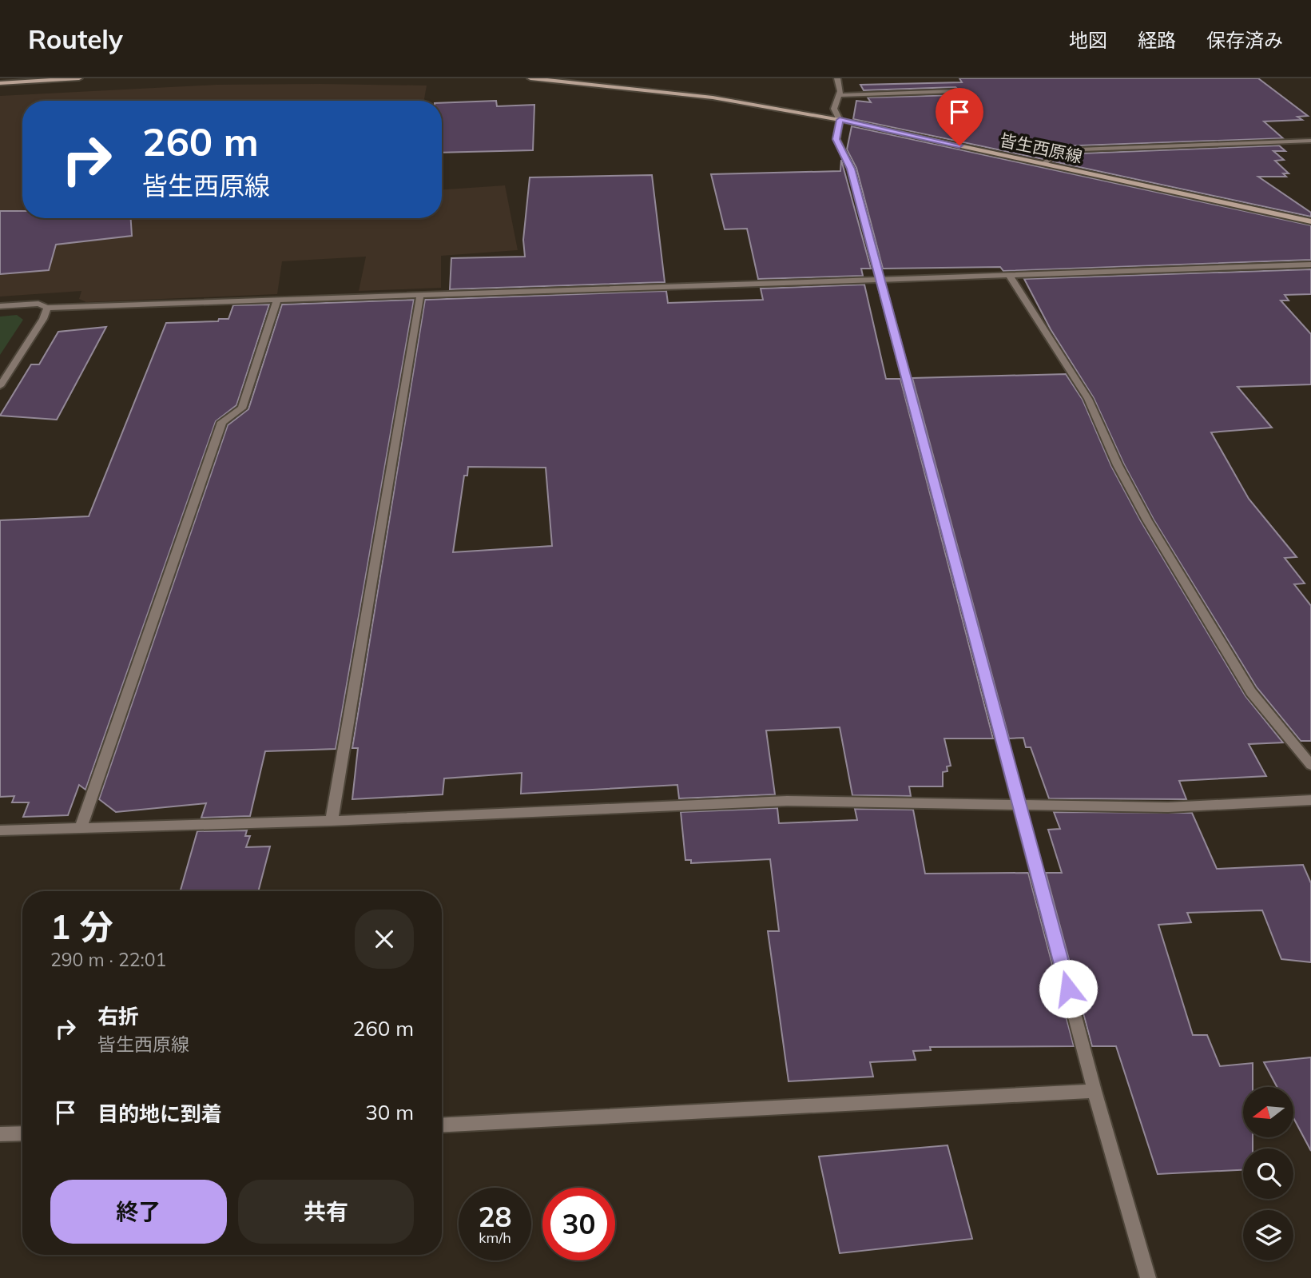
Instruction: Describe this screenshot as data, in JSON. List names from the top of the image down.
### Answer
{
  "streets": {
    "main road": ["皆生西原線"]
  },
  "north": "left",
  "page": {
    "header": "Routely",
    "nav": ["地図", "経路", "保存済み"],
    "turn": ["260 m", "皆生西原線"],
    "heading": ["1 分", "290 m · 22:01"],
    "list": [
      {
        "name": "右折",
        "note": "皆生西原線",
        "value": "260 m"
      },
      {
        "name": "目的地に到着",
        "value": "30 m"
      }
    ],
    "buttons": ["終了", "共有"],
    "speed": "28 km/h",
    "limit": "30"
  }
}
